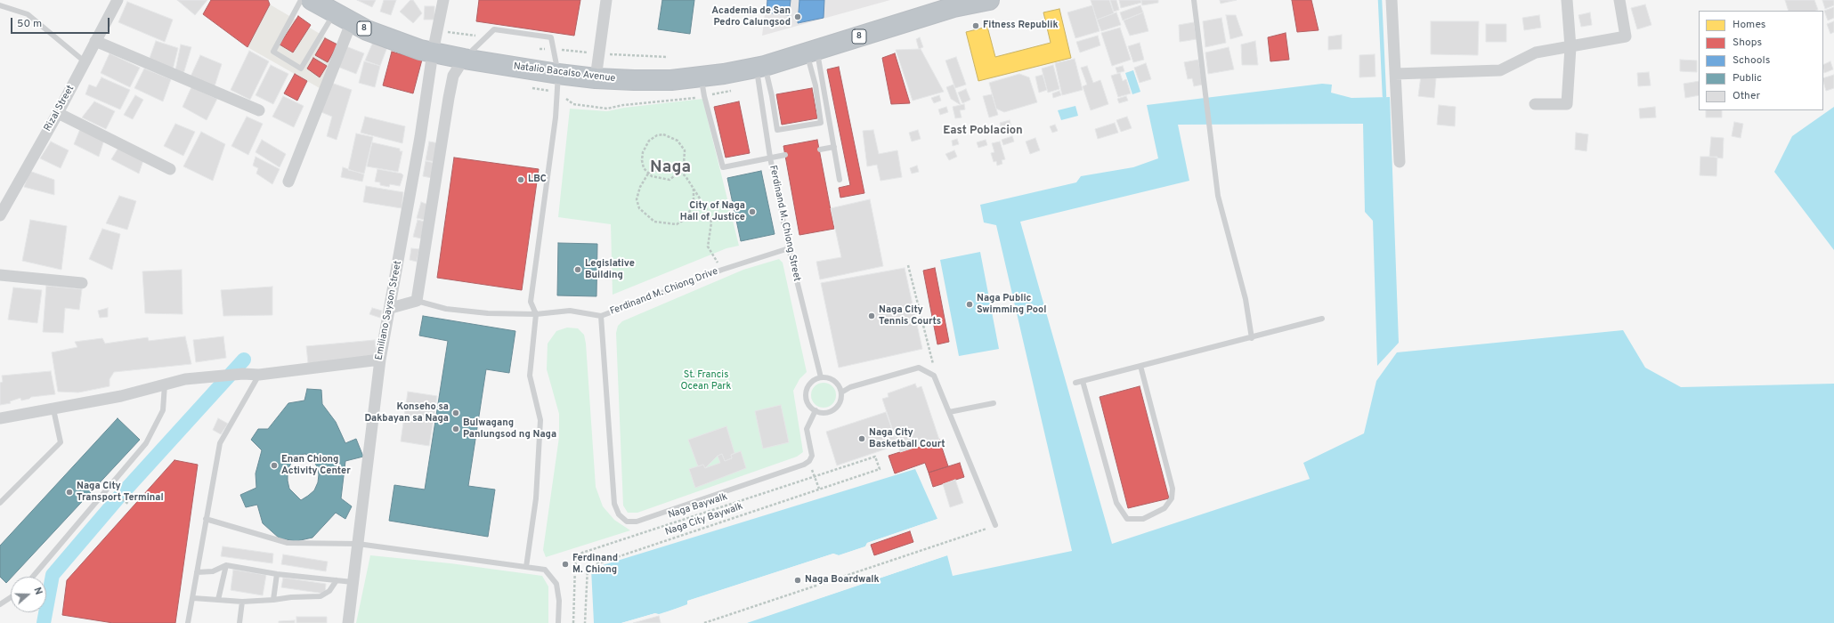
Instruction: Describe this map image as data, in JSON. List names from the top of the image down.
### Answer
{
  "streets": {
    "highway": ["8", "Natalio Bacalso Avenue"],
    "street": ["Rizal Street", "Emiliano Sayson Street"],
    "lane": ["Ferdinand M. Chiong Street", "Ferdinand M. Chiong Drive"],
    "path": ["Naga Baywalk", "Naga City Baywalk"]
  },
  "crossings": [
    ["Natalio Bacalso Avenue", "Ferdinand M. Chiong Street"],
    ["Natalio Bacalso Avenue", "Emiliano Sayson Street"],
    ["Ferdinand M. Chiong Street", "Ferdinand M. Chiong Drive"],
    ["Naga Baywalk", "Naga City Baywalk"]
  ],
  "districts": ["East Poblacion", "Naga"],
  "parks": ["St. Francis Ocean Park"],
  "places": [
    "Academia de San Pedro Calungsod",
    "Fitness Republik",
    "LBC",
    "City of Naga Hall of Justice",
    "Legislative Building",
    "Naga Public Swimming Pool",
    "Naga City Tennis Courts",
    "Konseho sa Dakbayan sa Naga",
    "Bulwagang Panlungsod ng Naga",
    "Naga City Basketball Court",
    "Enan Chiong Activity Center",
    "Naga City Transport Terminal",
    "Ferdinand M. Chiong",
    "Naga Boardwalk"
  ],
  "legend": [
    "Homes",
    "Shops",
    "Schools",
    "Public",
    "Other"
  ],
  "scale_bar": "50 m",
  "north": "right"
}
